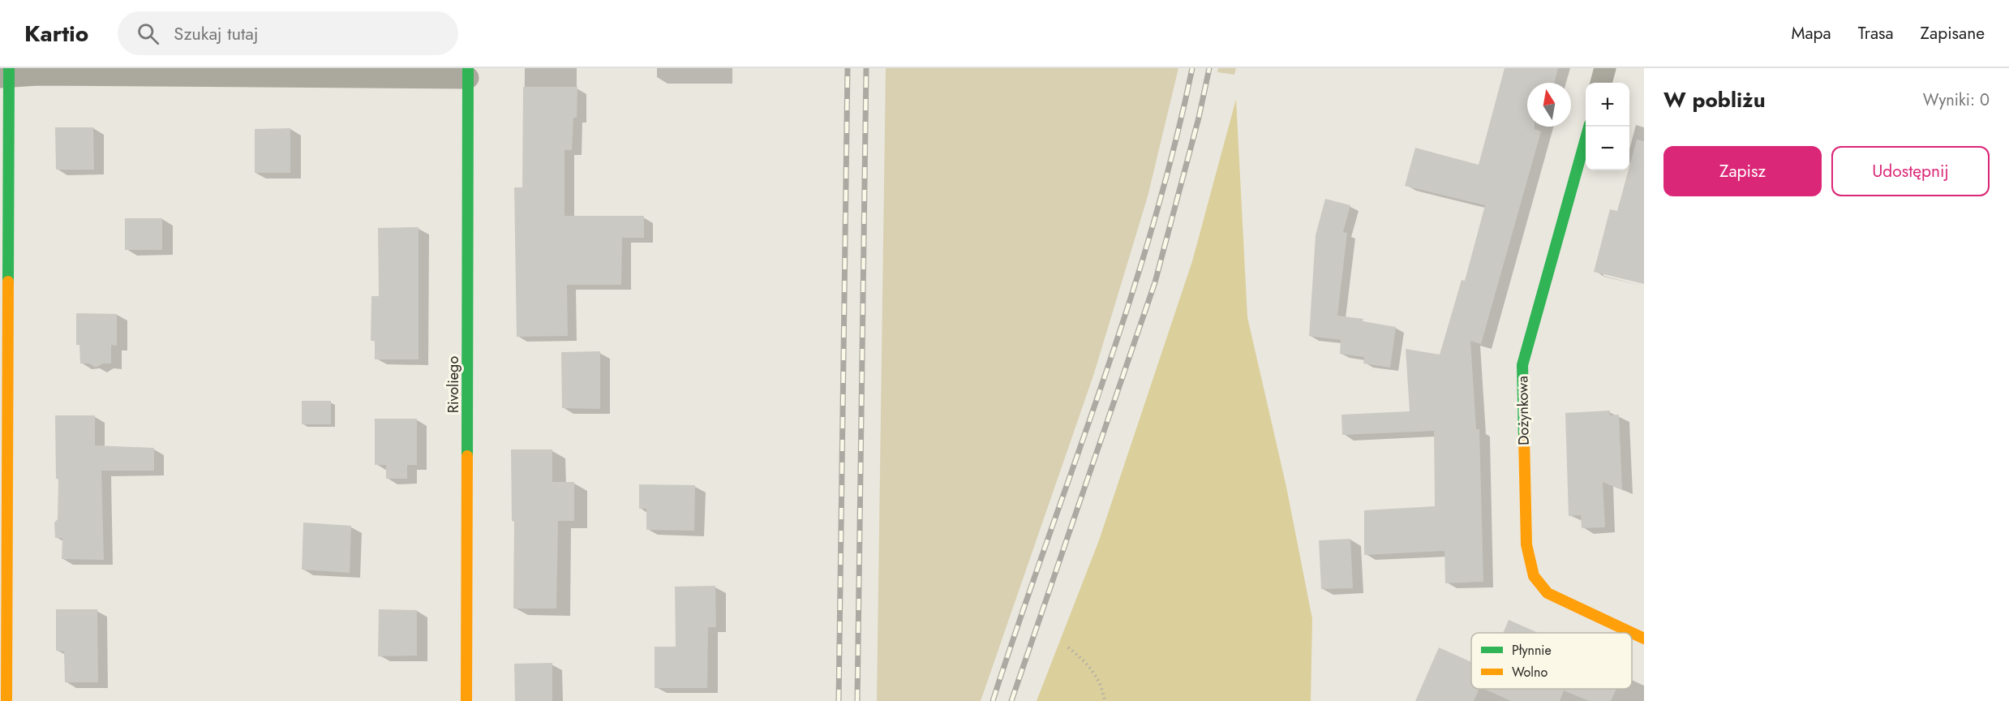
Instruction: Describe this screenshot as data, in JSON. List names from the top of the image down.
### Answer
{
  "streets": {
    "street": ["Rivoliego", "Dożynkowa"]
  },
  "legend": ["Płynnie", "Wolno"],
  "north": "top",
  "page": {
    "header": "Kartio",
    "search": "Szukaj tutaj",
    "nav": ["Mapa", "Trasa", "Zapisane"],
    "heading": ["W pobliżu", "Wyniki: 0"],
    "map_buttons": ["+", "−"],
    "buttons": ["Zapisz", "Udostępnij"]
  }
}
